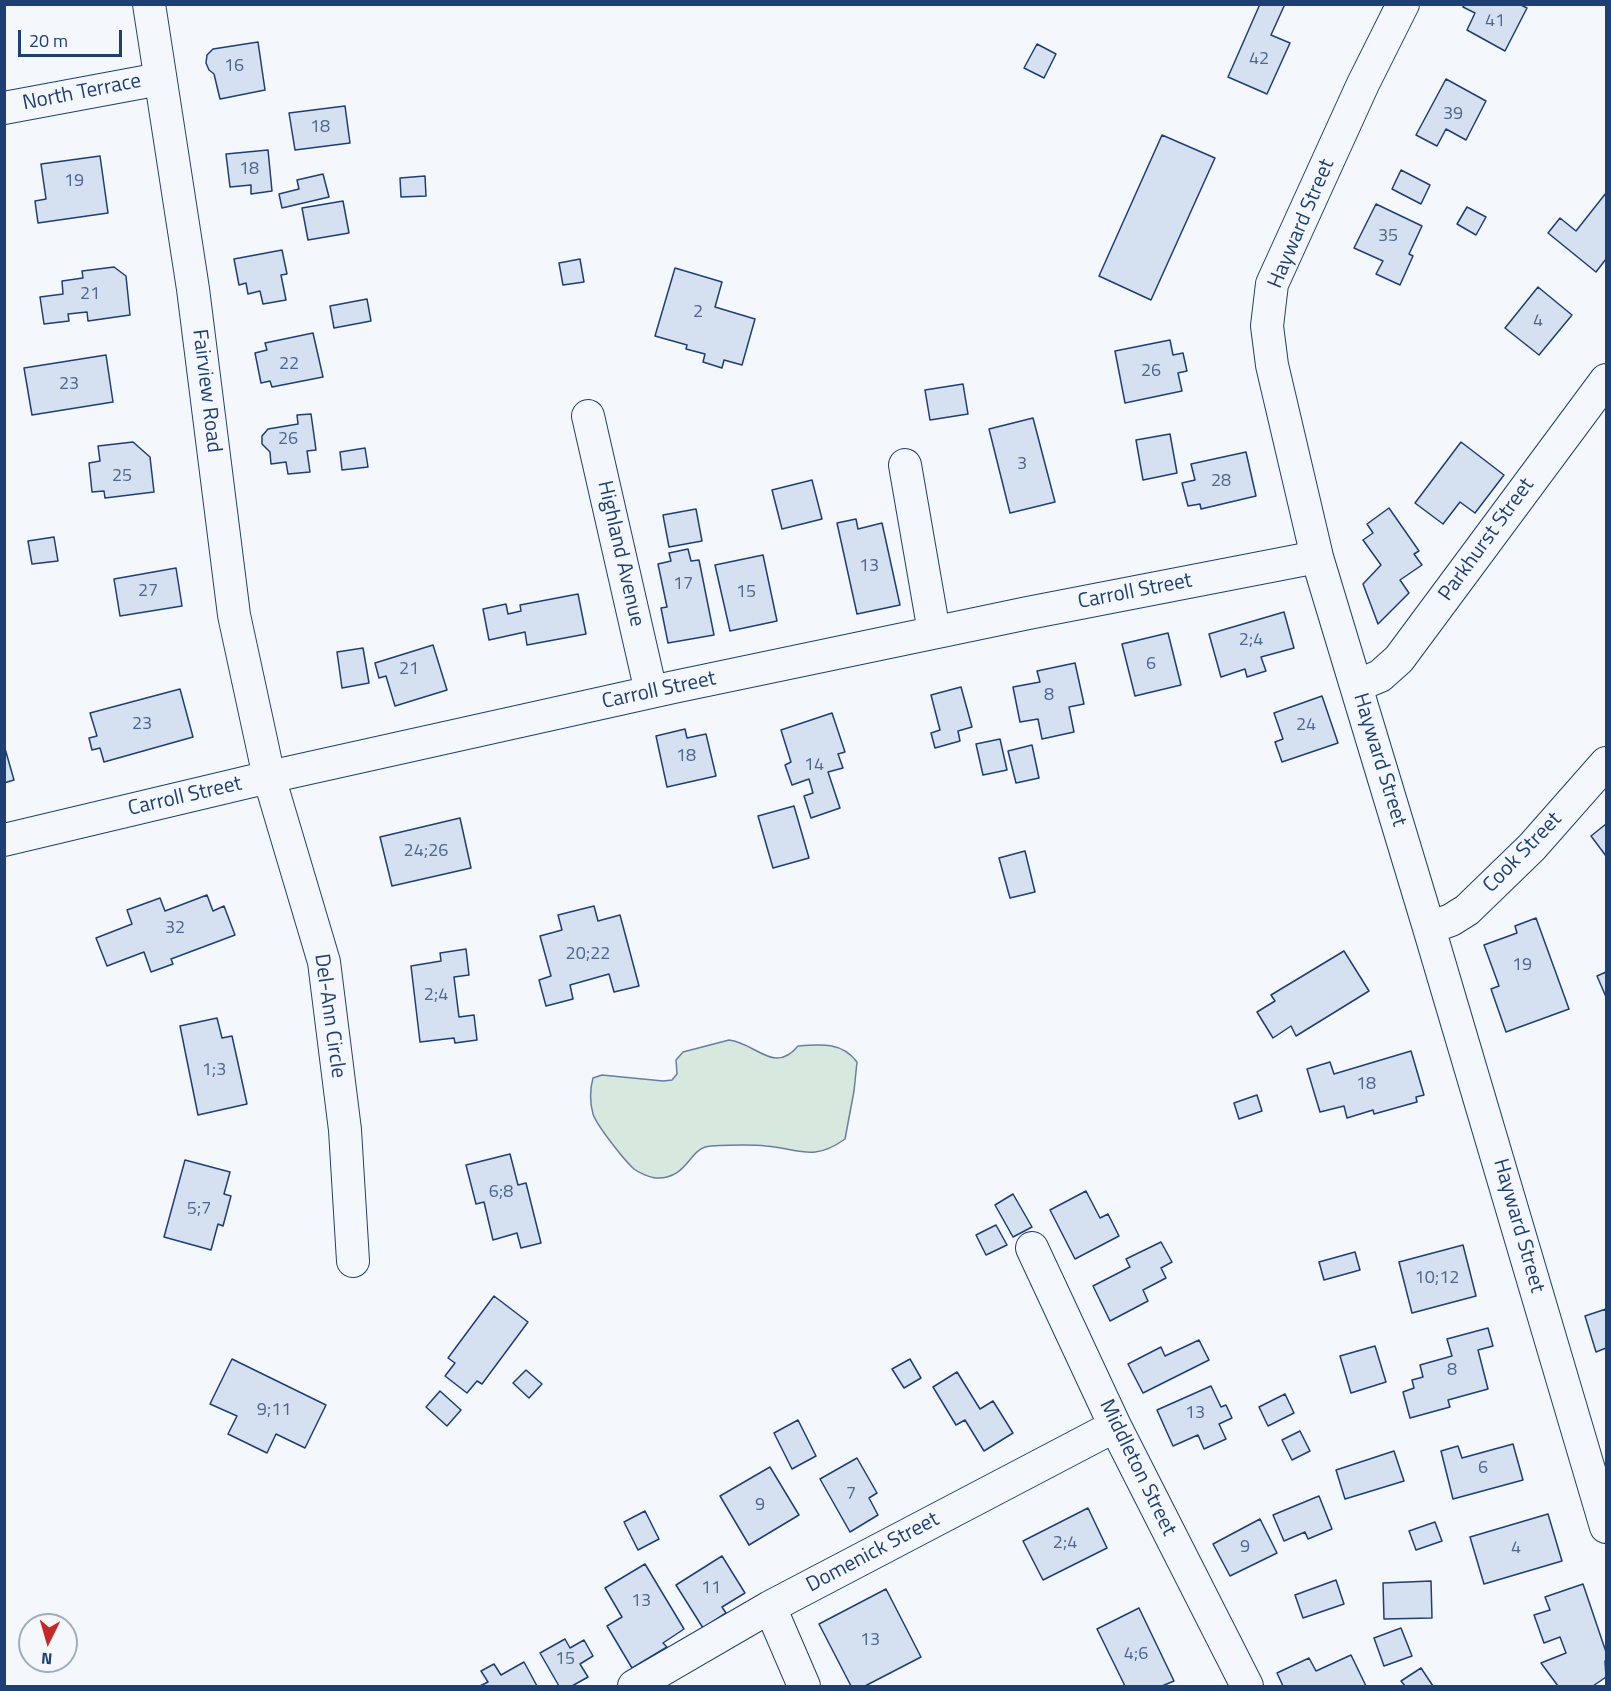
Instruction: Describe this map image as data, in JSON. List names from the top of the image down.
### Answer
{
  "streets": {
    "street": [
      "North Terrace",
      "Hayward Street",
      "Fairview Road",
      "Parkhurst Street",
      "Highland Avenue",
      "Carroll Street",
      "Cook Street",
      "Del-Ann Circle",
      "Middleton Street",
      "Domenick Street"
    ]
  },
  "crossings": [
    ["North Terrace", "Fairview Road"],
    ["Hayward Street", "Parkhurst Street"],
    ["Hayward Street", "Carroll Street"],
    ["Hayward Street", "Cook Street"],
    ["Fairview Road", "Carroll Street"],
    ["Fairview Road", "Del-Ann Circle"],
    ["Highland Avenue", "Carroll Street"],
    ["Carroll Street", "Del-Ann Circle"],
    ["Middleton Street", "Domenick Street"]
  ],
  "house_numbers": [
    "41",
    "42",
    "16",
    "39",
    "18",
    "18",
    "19",
    "35",
    "21",
    "2",
    "4",
    "22",
    "26",
    "23",
    "26",
    "3",
    "25",
    "28",
    "13",
    "17",
    "27",
    "15",
    "2;4",
    "6",
    "21",
    "8",
    "23",
    "24",
    "18",
    "14",
    "24;26",
    "32",
    "20;22",
    "19",
    "2;4",
    "1;3",
    "18",
    "6;8",
    "5;7",
    "10;12",
    "8",
    "9;11",
    "13",
    "6",
    "7",
    "9",
    "2;4",
    "9",
    "4",
    "11",
    "13",
    "13",
    "4;6",
    "15"
  ],
  "scale_bar": "20 m",
  "north": "bottom"
}
